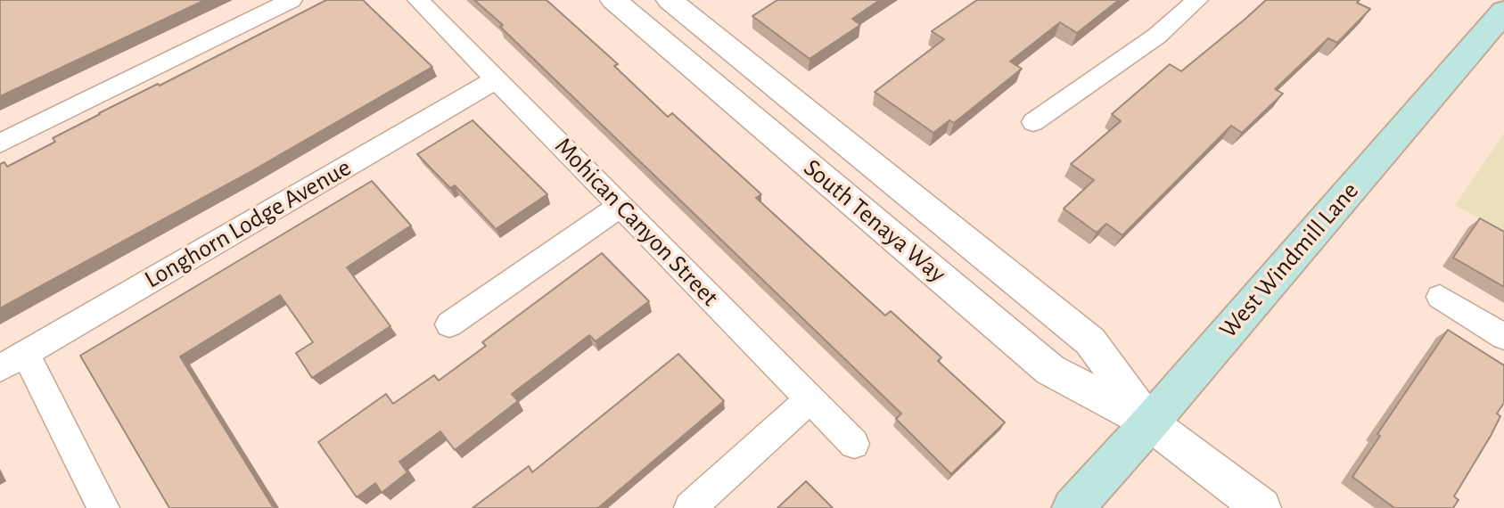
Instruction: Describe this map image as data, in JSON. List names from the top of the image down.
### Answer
{
  "streets": {
    "main road": ["West Windmill Lane"],
    "street": ["South Tenaya Way", "Mohican Canyon Street", "Longhorn Lodge Avenue"]
  },
  "crossings": [
    ["South Tenaya Way", "West Windmill Lane"],
    ["Mohican Canyon Street", "Longhorn Lodge Avenue"]
  ]
}
